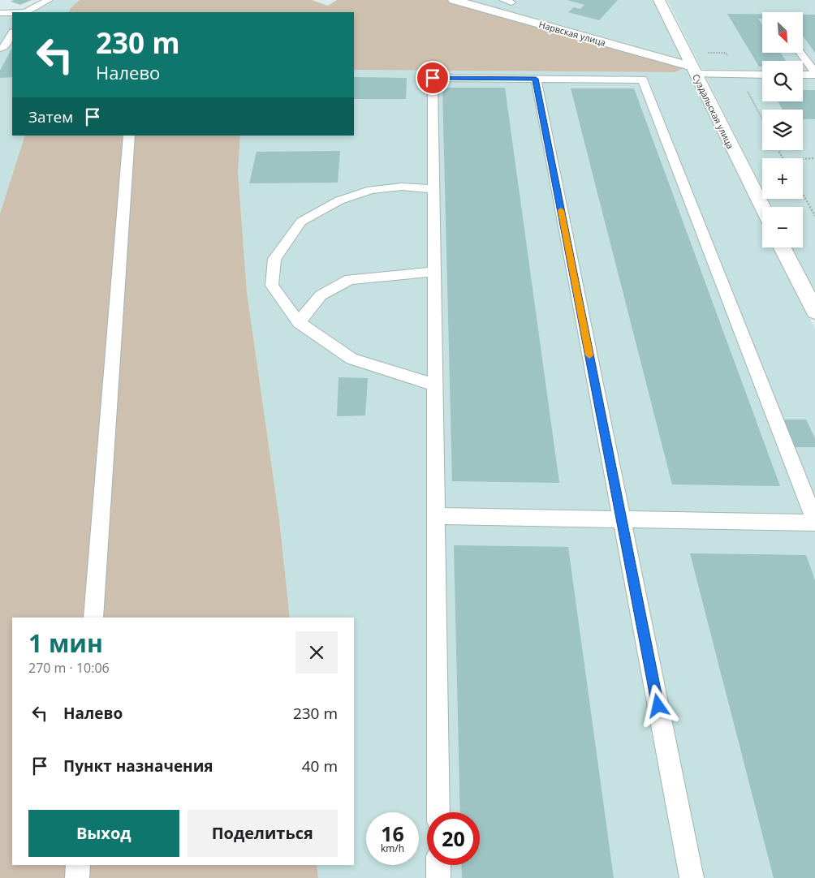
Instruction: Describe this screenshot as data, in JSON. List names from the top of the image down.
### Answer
{
  "streets": {
    "main road": ["Нарвская улица", "Суздальская улица"]
  },
  "crossings": [
    ["Нарвская улица", "Суздальская улица"]
  ],
  "north": "bottom right",
  "page": {
    "map_buttons": ["+", "−"],
    "turn": ["230 m", "Налево"],
    "then": "Затем",
    "heading": ["1 мин", "270 m · 10:06"],
    "list": [
      {
        "name": "Налево",
        "value": "230 m"
      },
      {
        "name": "Пункт назначения",
        "value": "40 m"
      }
    ],
    "buttons": ["Выход", "Поделиться"],
    "speed": "16 km/h",
    "limit": "20"
  }
}
